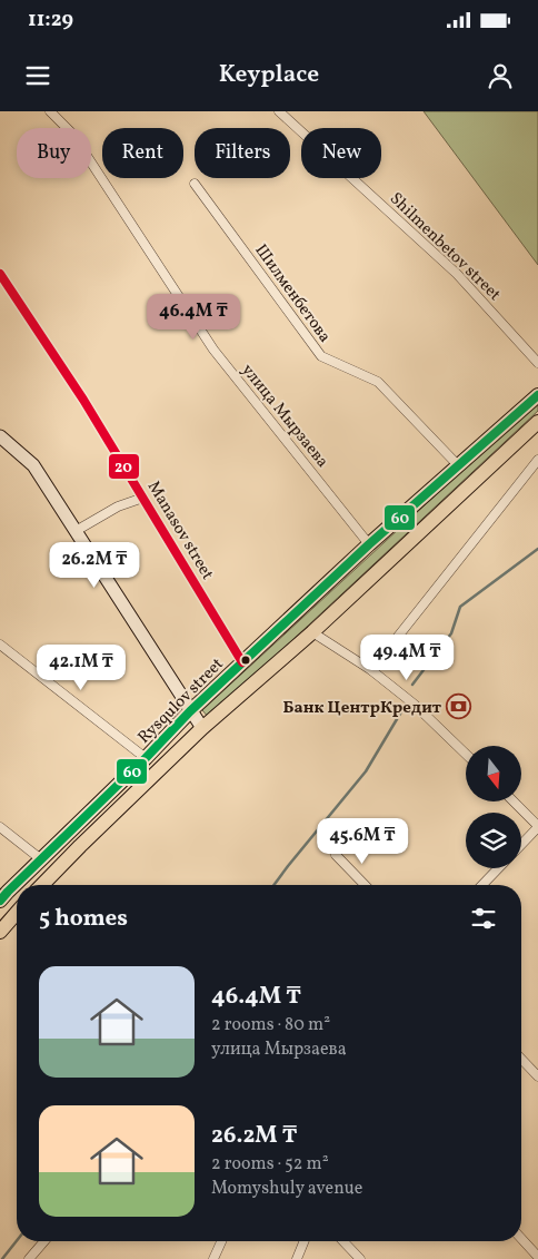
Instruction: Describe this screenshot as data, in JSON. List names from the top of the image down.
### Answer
{
  "streets": {
    "main road": ["Rysqulov street"],
    "street": [
      "Shilmenbetov street",
      "Шилменбетова",
      "улица Мырзаева",
      "Manasov street"
    ]
  },
  "crossings": [
    ["Шилменбетова", "Rysqulov street"],
    ["улица Мырзаева", "Rysqulov street"],
    ["Manasov street", "Rysqulov street"]
  ],
  "places": {
    "bank": ["Банк ЦентрКредит"]
  },
  "lines": ["transit line 20", "transit line 60"],
  "north": "bottom",
  "page": {
    "status": "11:29",
    "header": "Keyplace",
    "chip": [
      "Buy",
      "Rent",
      "Filters",
      "New"
    ],
    "price": [
      "46.4M ₸",
      "26.2M ₸",
      "49.4M ₸",
      "42.1M ₸",
      "45.6M ₸"
    ],
    "heading": "5 homes",
    "list": [
      {
        "name": "46.4M ₸",
        "note": "2 rooms · 80 m² · улица Мырзаева"
      },
      {
        "name": "26.2M ₸",
        "note": "2 rooms · 52 m² · Momyshuly avenue"
      }
    ]
  }
}
